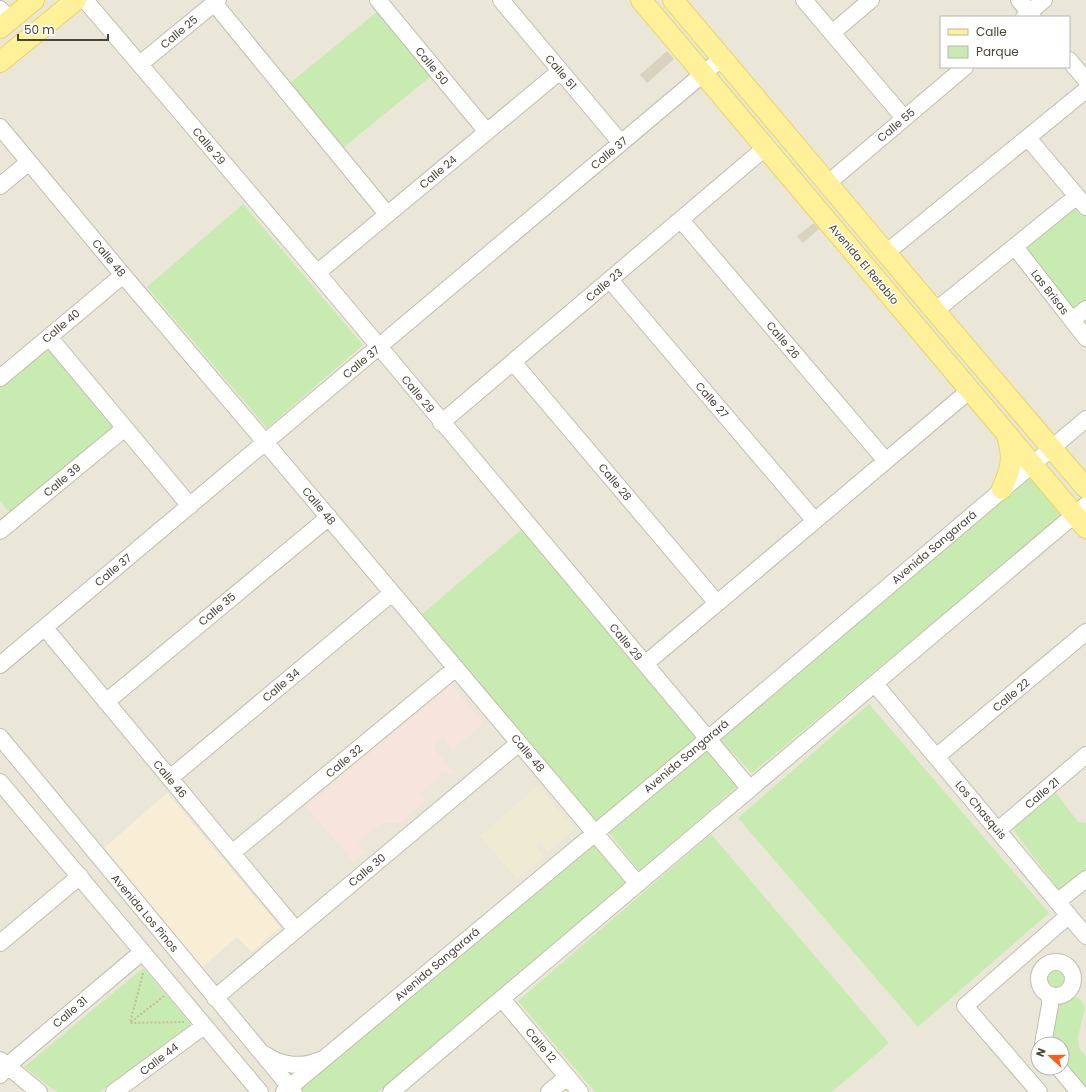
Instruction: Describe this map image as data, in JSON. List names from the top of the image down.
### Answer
{
  "streets": {
    "main road": ["Avenida El Retablo"],
    "street": [
      "Calle 25",
      "Calle 50",
      "Calle 51",
      "Calle 55",
      "Calle 29",
      "Calle 37",
      "Calle 24",
      "Calle 48",
      "Calle 23",
      "Las Brisas",
      "Calle 40",
      "Calle 26",
      "Calle 27",
      "Calle 39",
      "Calle 28",
      "Avenida Sangarará",
      "Calle 35",
      "Calle 34",
      "Calle 22",
      "Calle 32",
      "Calle 46",
      "Calle 21",
      "Los Chasquis",
      "Calle 30",
      "Avenida Los Pinos",
      "Calle 31",
      "Calle 12",
      "Calle 44"
    ]
  },
  "crossings": [
    ["Calle 25", "Calle 29"],
    ["Calle 50", "Calle 24"],
    ["Calle 51", "Calle 37"],
    ["Calle 51", "Calle 24"],
    ["Calle 29", "Calle 37"],
    ["Calle 29", "Calle 24"],
    ["Calle 29", "Calle 23"],
    ["Calle 29", "Avenida Sangarará"],
    ["Calle 37", "Calle 48"],
    ["Calle 37", "Avenida El Retablo"],
    ["Calle 37", "Calle 46"],
    ["Calle 48", "Calle 40"],
    ["Calle 48", "Avenida Sangarará"],
    ["Calle 48", "Calle 35"],
    ["Calle 48", "Calle 34"],
    ["Calle 48", "Calle 32"],
    ["Calle 48", "Calle 30"],
    ["Avenida El Retablo", "Calle 23"],
    ["Avenida El Retablo", "Avenida Sangarará"],
    ["Calle 23", "Calle 26"],
    ["Calle 23", "Calle 27"],
    ["Calle 23", "Calle 28"],
    ["Avenida Sangarará", "Avenida Los Pinos"],
    ["Calle 35", "Calle 46"],
    ["Calle 34", "Calle 46"],
    ["Calle 22", "Los Chasquis"],
    ["Calle 32", "Calle 46"],
    ["Calle 46", "Calle 30"],
    ["Calle 21", "Los Chasquis"],
    ["Calle 30", "Avenida Los Pinos"]
  ],
  "legend": ["Calle", "Parque"],
  "scale_bar": "50 m",
  "north": "left"
}
